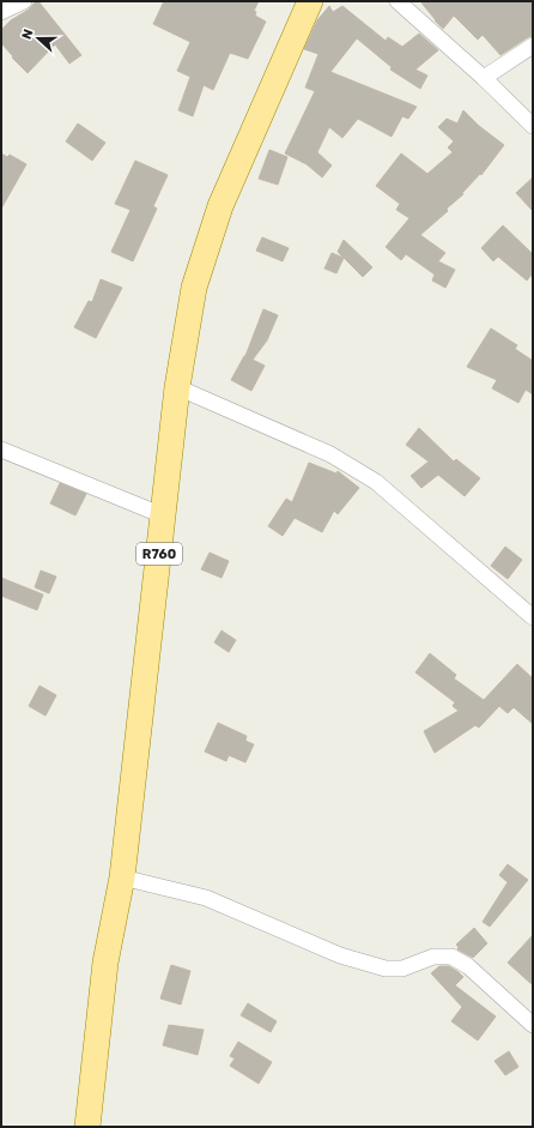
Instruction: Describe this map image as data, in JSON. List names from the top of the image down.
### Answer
{
  "streets": {
    "main road": ["R760"]
  },
  "north": "left"
}
